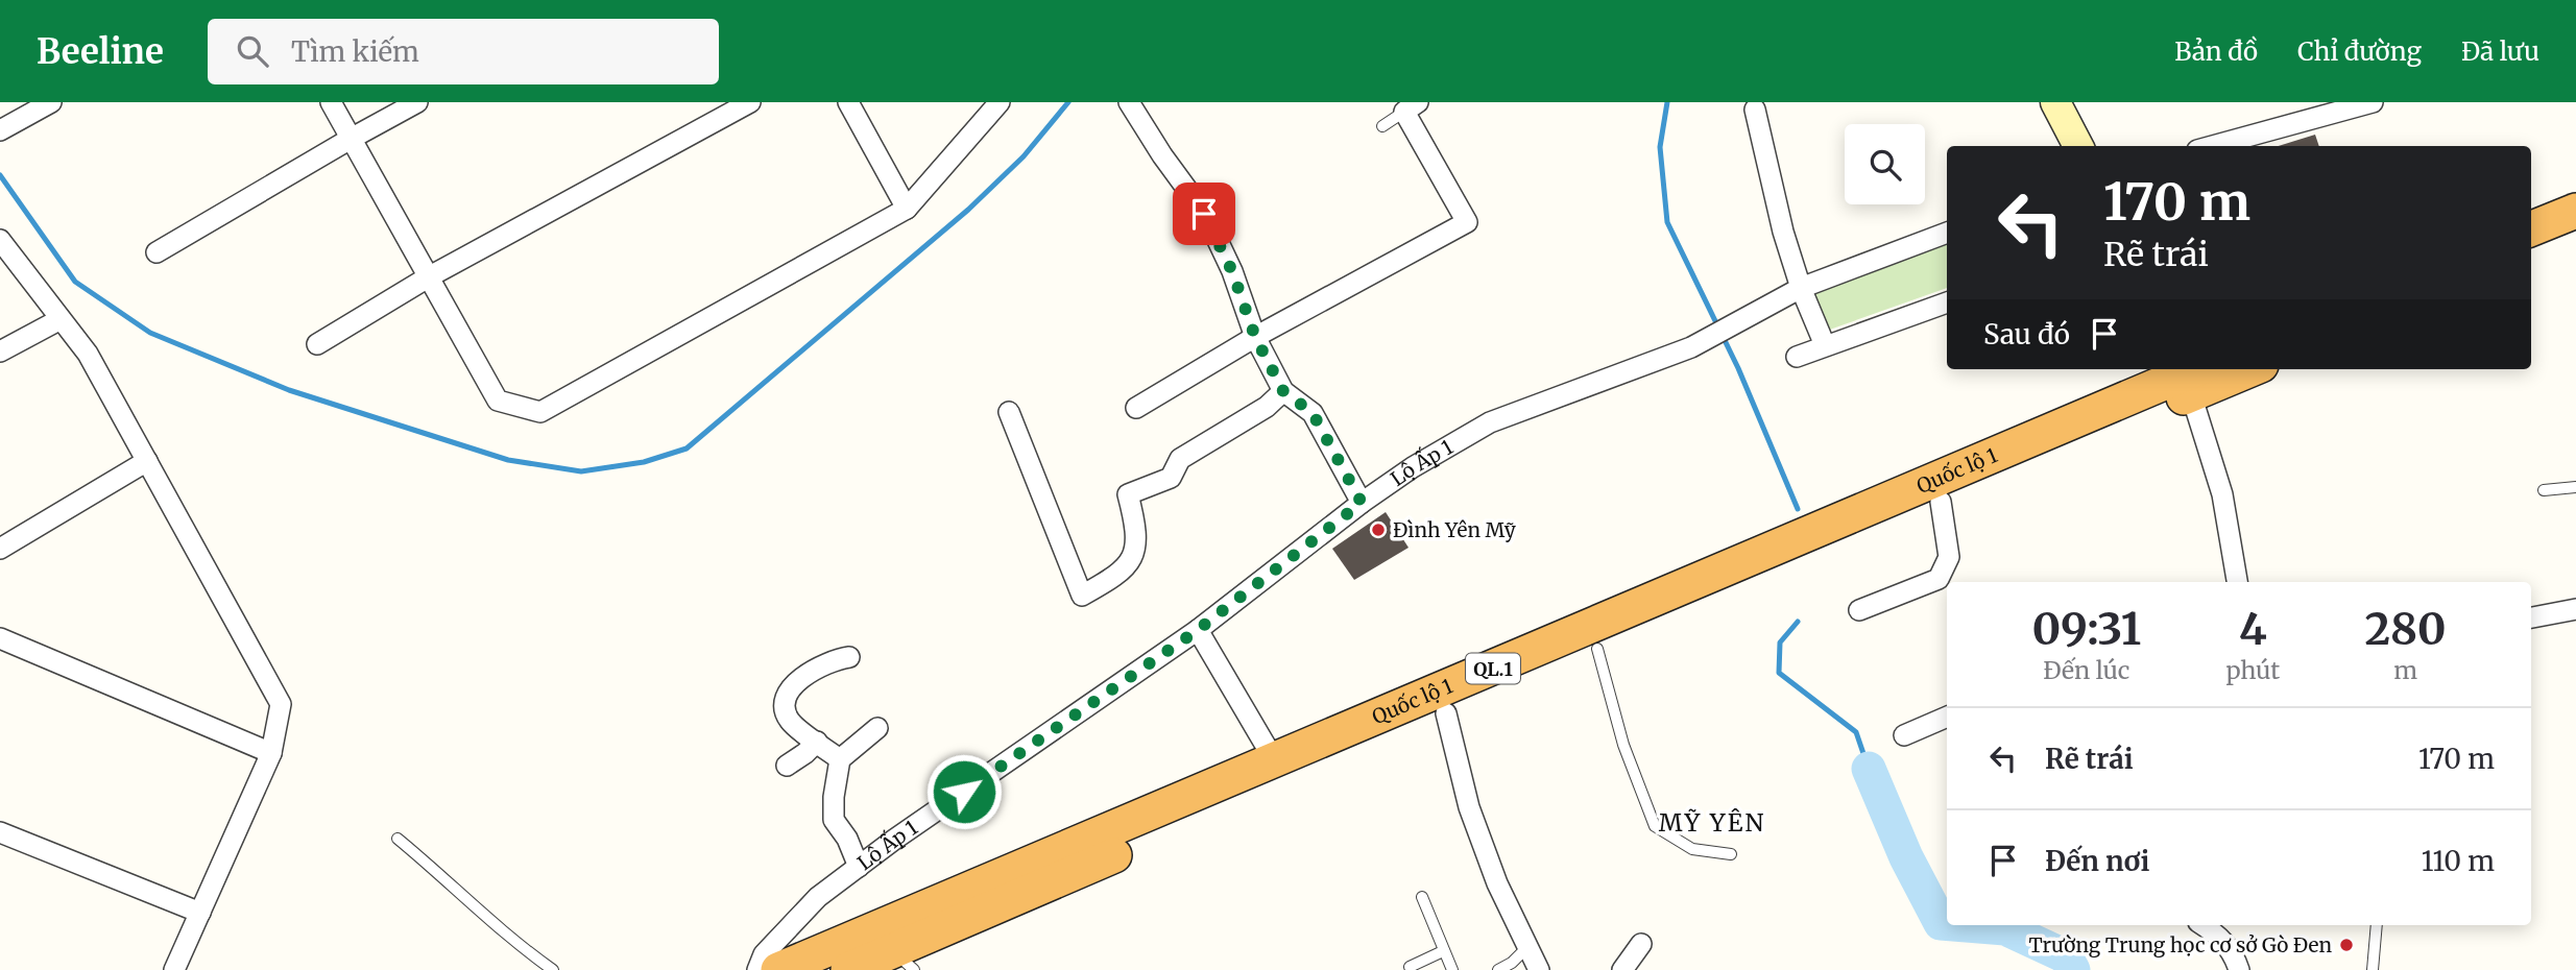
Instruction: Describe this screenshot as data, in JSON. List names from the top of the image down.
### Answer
{
  "streets": {
    "highway": ["Quốc lộ 1", "QL.1"],
    "street": ["Lộ Ấp 1"]
  },
  "districts": ["MỸ YÊN"],
  "places": ["Đình Yên Mỹ", "Trường Trung học cơ sở Gò Đen"],
  "page": {
    "header": "Beeline",
    "search": "Tìm kiếm",
    "nav": ["Bản đồ", "Chỉ đường", "Đã lưu"],
    "turn": ["170 m", "Rẽ trái"],
    "then": "Sau đó",
    "eta": [
      "09:31",
      "Đến lúc",
      "4",
      "phút",
      "280",
      "m"
    ],
    "list": [
      {
        "name": "Rẽ trái",
        "value": "170 m"
      },
      {
        "name": "Đến nơi",
        "value": "110 m"
      }
    ]
  }
}
